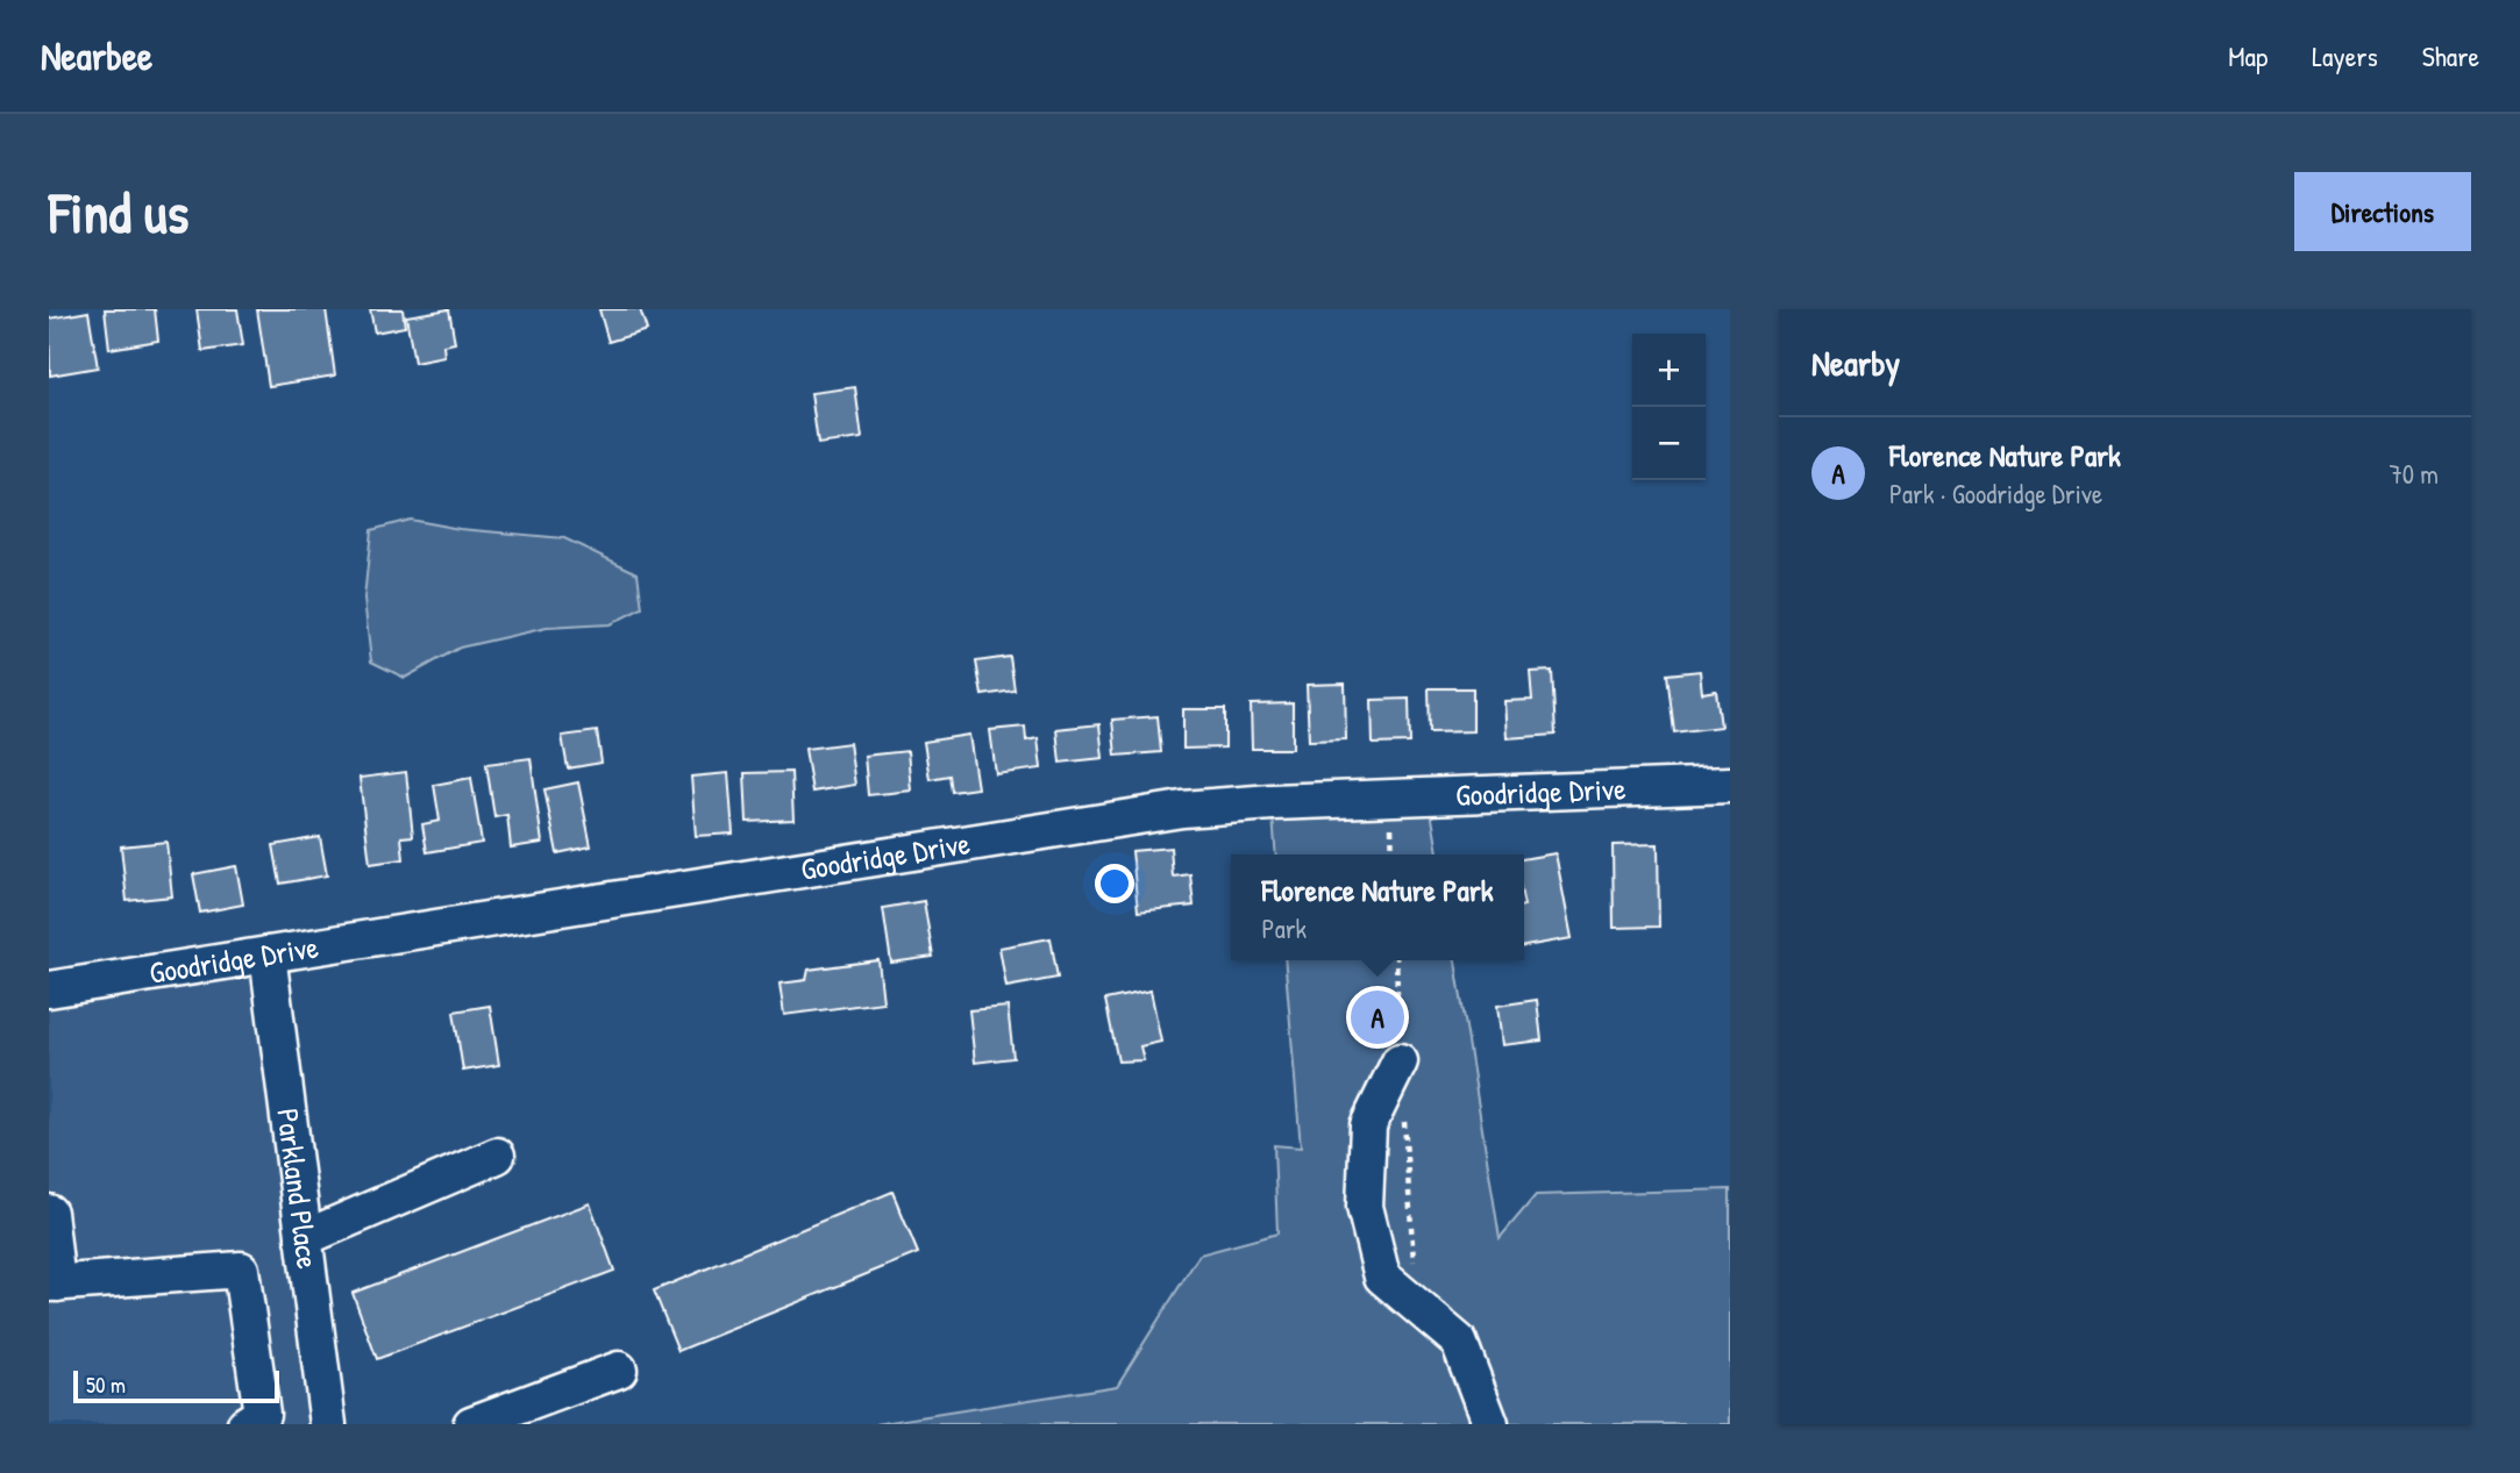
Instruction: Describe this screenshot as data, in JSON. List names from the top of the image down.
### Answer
{
  "streets": {
    "street": ["Goodridge Drive", "Parkland Place"]
  },
  "crossings": [
    ["Goodridge Drive", "Parkland Place"]
  ],
  "scale_bar": "50 m",
  "page": {
    "header": "Nearbee",
    "nav": ["Map", "Layers", "Share"],
    "buttons": "Directions",
    "title": "Find us",
    "heading": "Nearby",
    "map_buttons": ["+", "−"],
    "list": [
      {
        "mark": "A",
        "name": "Florence Nature Park",
        "note": "Park · Goodridge Drive",
        "value": "70 m"
      }
    ],
    "popup": ["Florence Nature Park", "Park"],
    "pins": "A",
    "scale": "50 m"
  }
}
